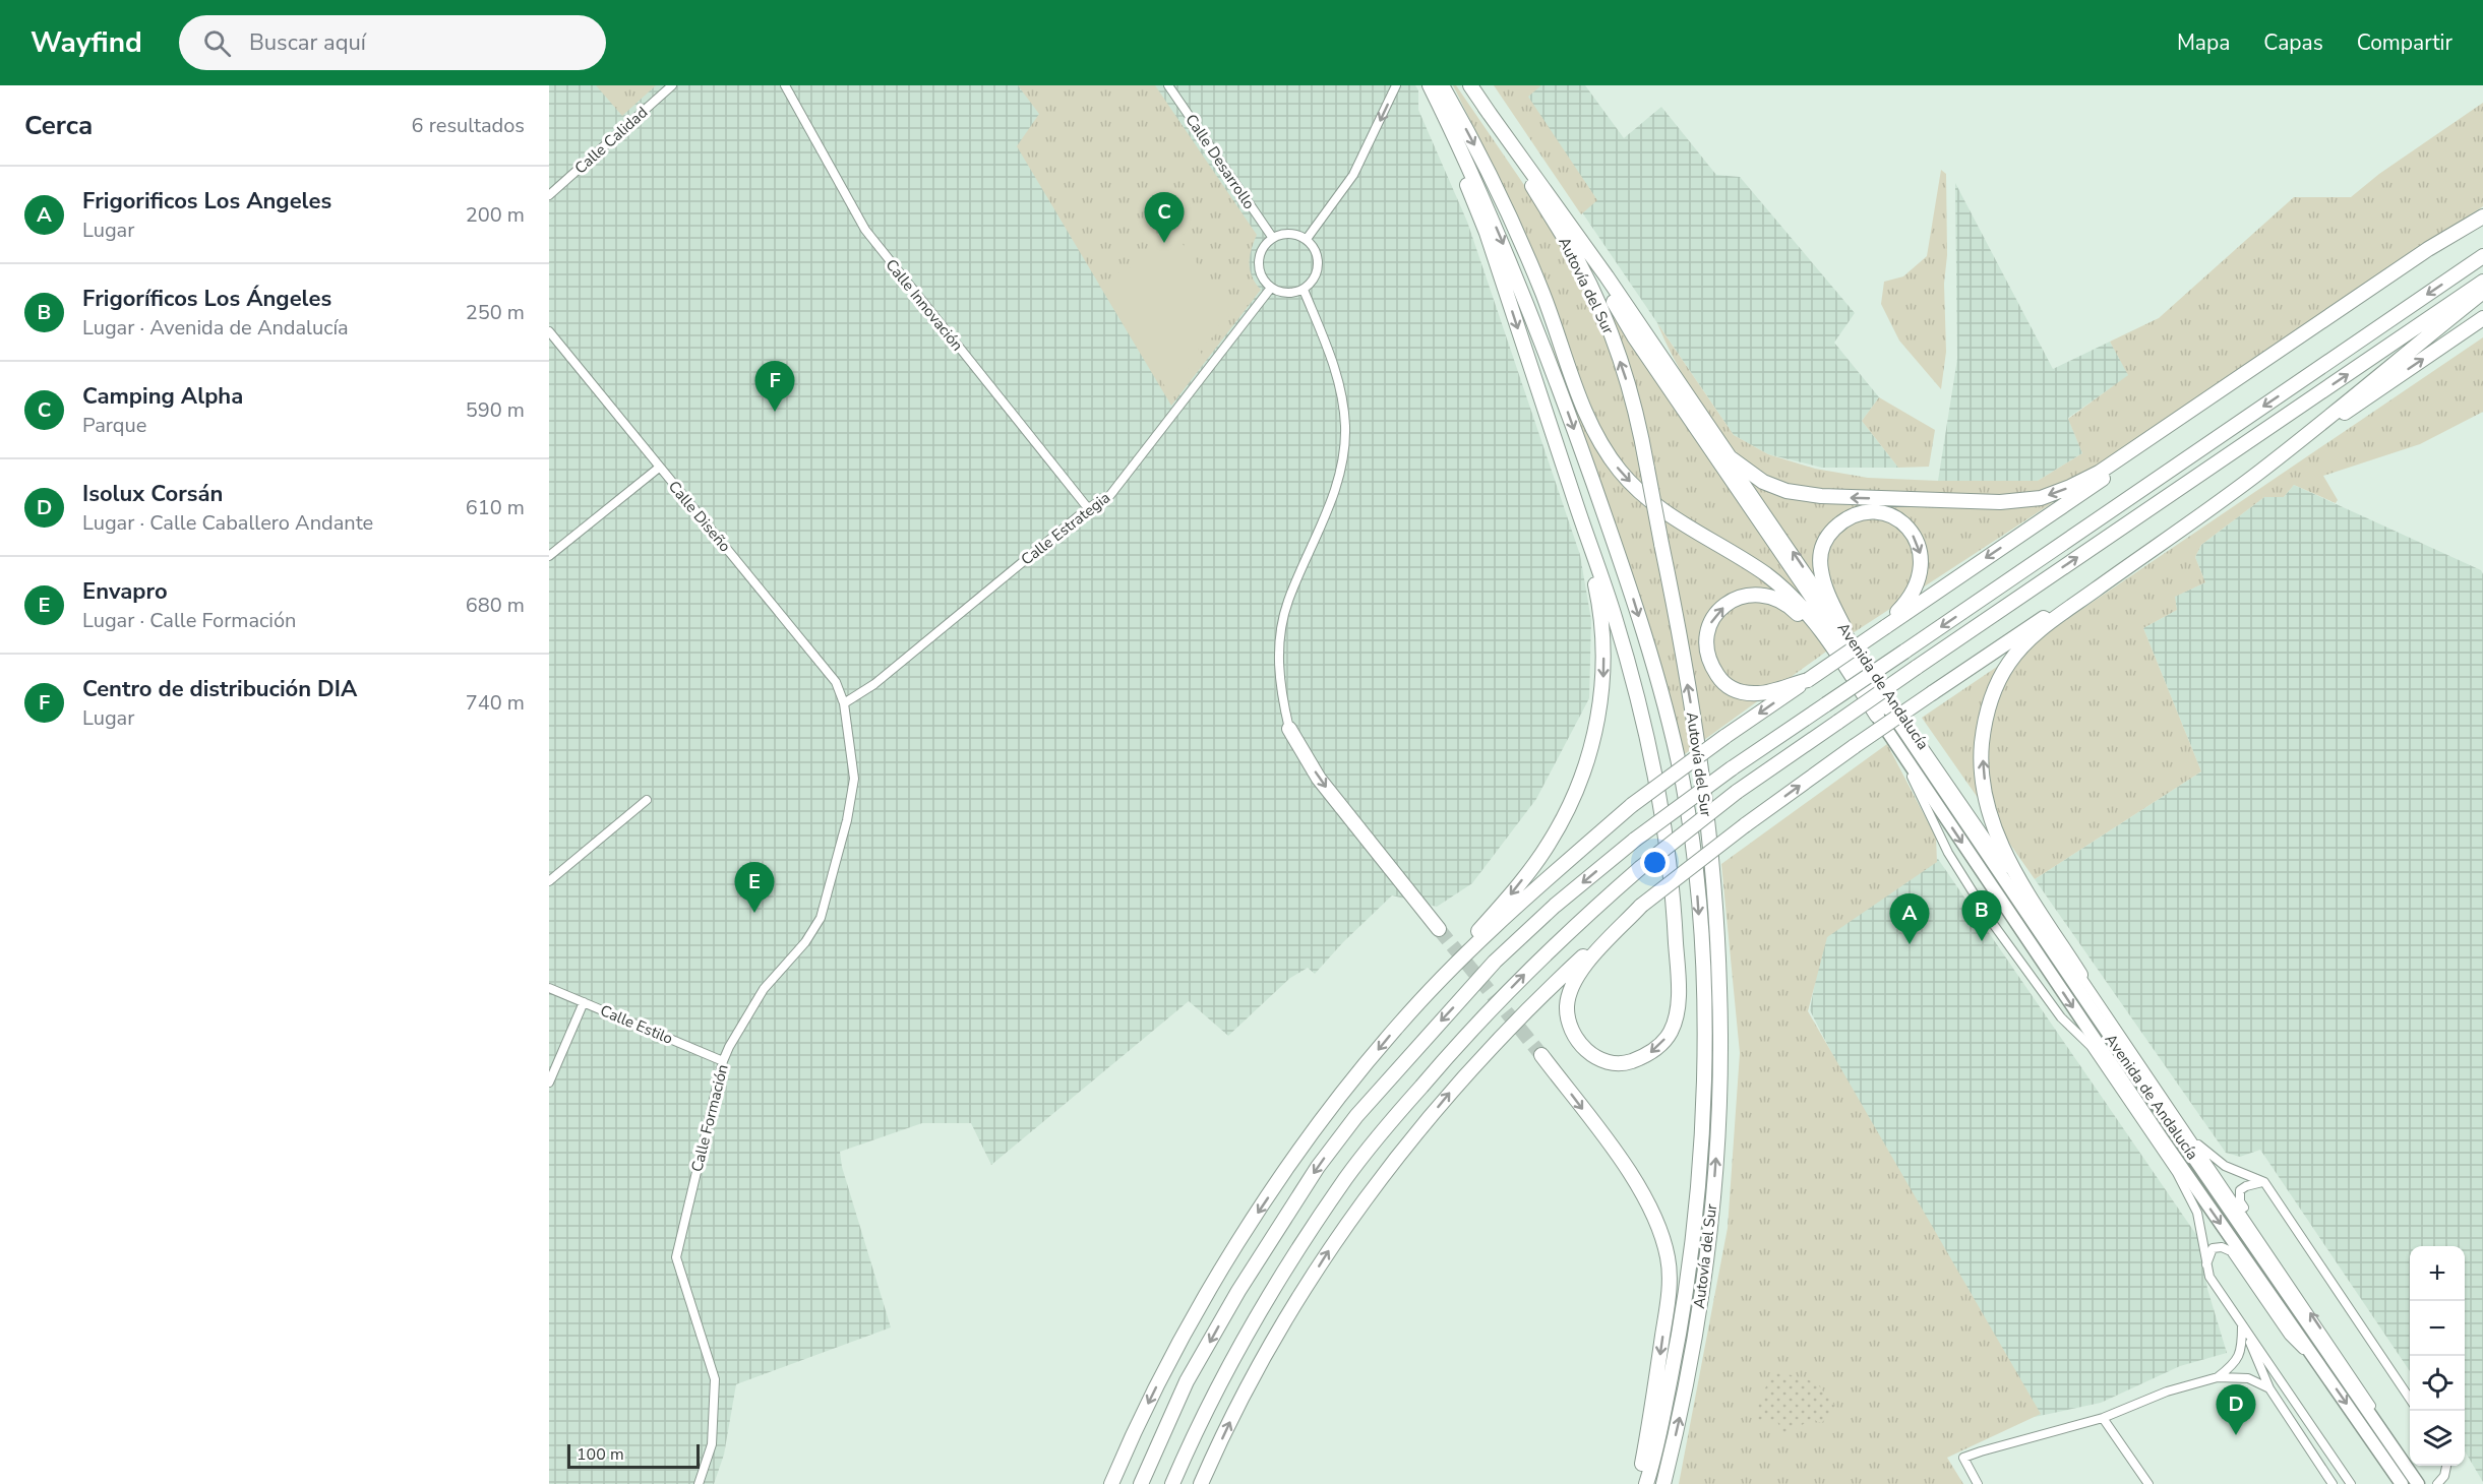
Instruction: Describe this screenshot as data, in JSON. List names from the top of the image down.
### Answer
{
  "streets": {
    "highway": ["Autovía del Sur"],
    "main road": ["Avenida de Andalucía"],
    "street": [
      "Calle Calidad",
      "Calle Desarrollo",
      "Calle Innovación",
      "Calle Diseño",
      "Calle Estrategia",
      "Calle Estilo",
      "Calle Formación"
    ]
  },
  "crossings": [
    ["Calle Desarrollo", "Calle Estrategia"],
    ["Calle Innovación", "Calle Estrategia"],
    ["Calle Diseño", "Calle Estrategia"],
    ["Calle Diseño", "Calle Formación"],
    ["Calle Estrategia", "Calle Formación"],
    ["Calle Estilo", "Calle Formación"]
  ],
  "scale_bar": "100 m",
  "page": {
    "header": "Wayfind",
    "search": "Buscar aquí",
    "nav": ["Mapa", "Capas", "Compartir"],
    "heading": ["Cerca", "6 resultados"],
    "list": [
      {
        "mark": "A",
        "name": "Frigorificos Los Angeles",
        "note": "Lugar",
        "value": "200 m"
      },
      {
        "mark": "B",
        "name": "Frigoríficos Los Ángeles",
        "note": "Lugar · Avenida de Andalucía",
        "value": "250 m"
      },
      {
        "mark": "C",
        "name": "Camping Alpha",
        "note": "Parque",
        "value": "590 m"
      },
      {
        "mark": "D",
        "name": "Isolux Corsán",
        "note": "Lugar · Calle Caballero Andante",
        "value": "610 m"
      },
      {
        "mark": "E",
        "name": "Envapro",
        "note": "Lugar · Calle Formación",
        "value": "680 m"
      },
      {
        "mark": "F",
        "name": "Centro de distribución DIA",
        "note": "Lugar",
        "value": "740 m"
      }
    ],
    "pins": [
      "C",
      "F",
      "E",
      "B",
      "A",
      "D"
    ],
    "map_buttons": ["+", "−"],
    "scale": "100 m"
  }
}
